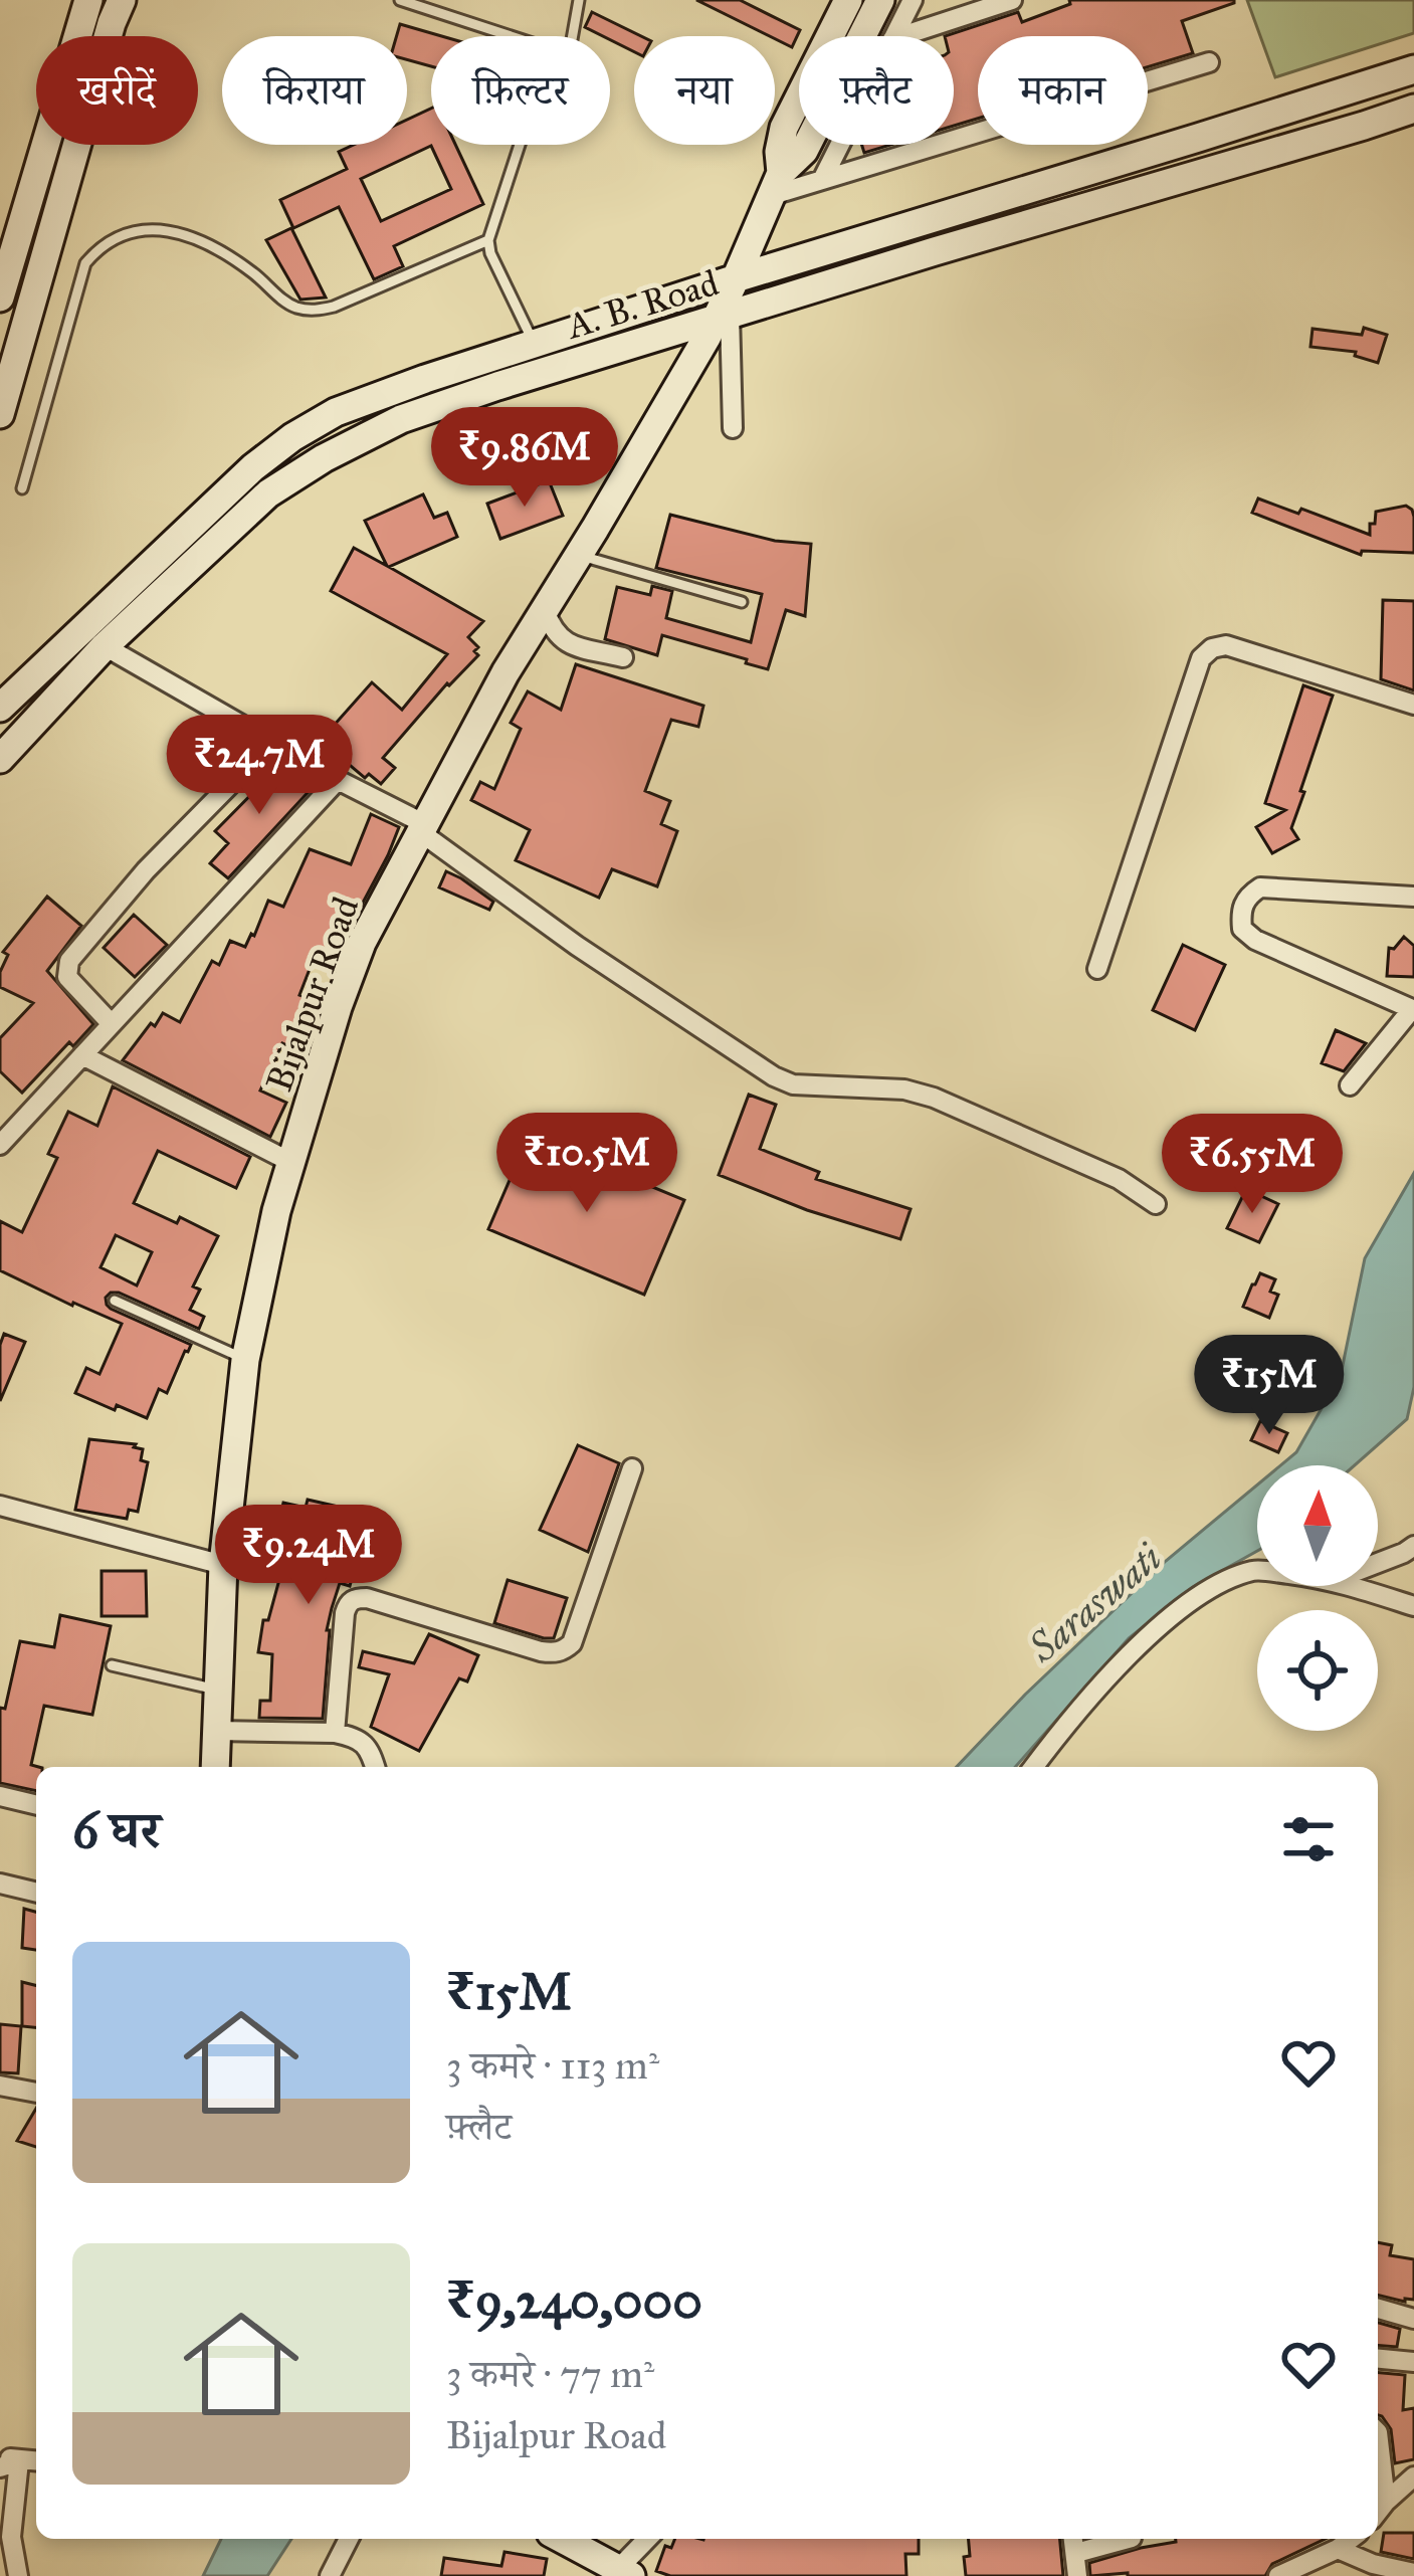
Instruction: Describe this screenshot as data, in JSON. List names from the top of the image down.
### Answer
{
  "streets": {
    "main road": ["A. B. Road", "Bijalpur Road"]
  },
  "crossings": [
    ["A. B. Road", "Bijalpur Road"]
  ],
  "water": ["Saraswati"],
  "north": "top",
  "page": {
    "chip": [
      "खरीदें",
      "किराया",
      "फ़िल्टर",
      "नया",
      "फ़्लैट",
      "मकान"
    ],
    "price": [
      "₹9.86M",
      "₹24.7M",
      "₹10.5M",
      "₹6.55M",
      "₹15M",
      "₹9.24M"
    ],
    "heading": "6 घर",
    "list": [
      {
        "name": "₹15M",
        "note": "3 कमरे · 113 m² · फ़्लैट"
      },
      {
        "name": "₹9,240,000",
        "note": "3 कमरे · 77 m² · Bijalpur Road"
      }
    ]
  }
}
